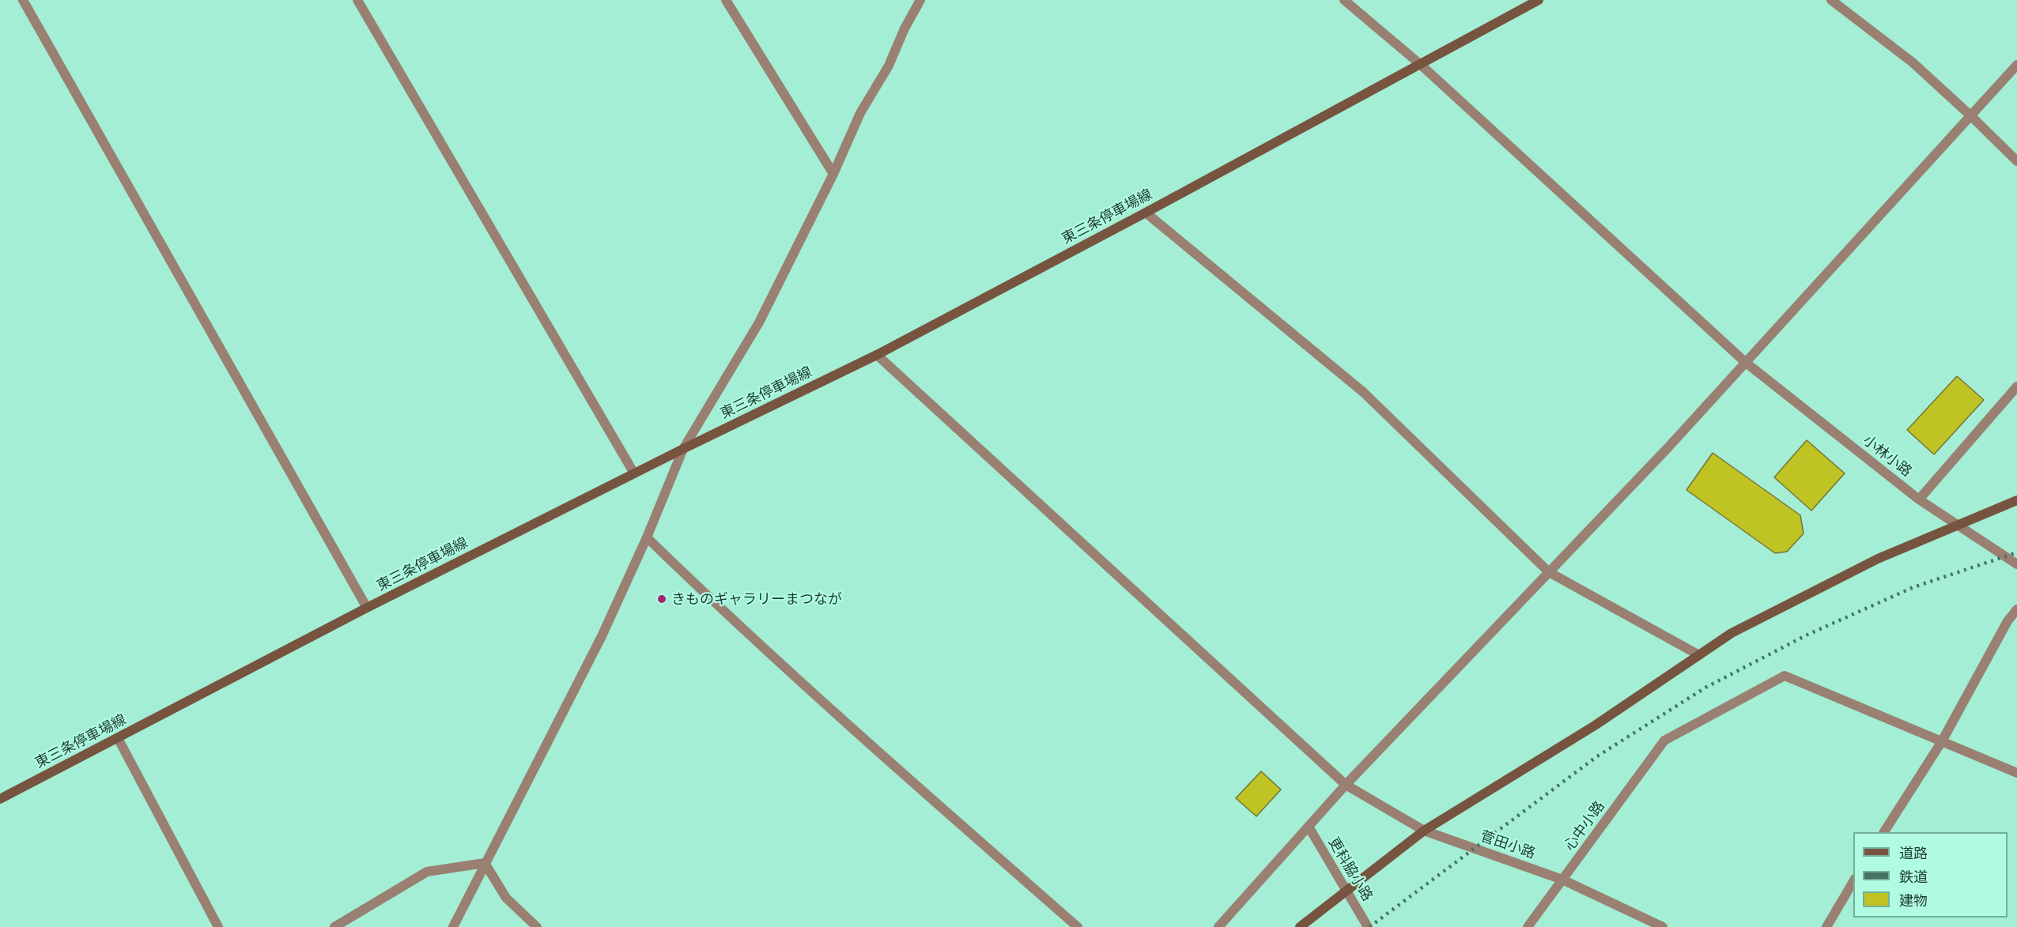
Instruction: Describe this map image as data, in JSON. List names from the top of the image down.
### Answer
{
  "streets": {
    "main road": ["東三条停車場線"],
    "street": [
      "小林小路",
      "心中小路",
      "菅田小路",
      "更科脇小路"
    ]
  },
  "crossings": [
    ["東三条停車場線", "小林小路"],
    ["東三条停車場線", "菅田小路"],
    ["心中小路", "菅田小路"]
  ],
  "places": ["きものギャラリーまつなが"],
  "legend": ["道路", "鉄道", "建物"]
}
